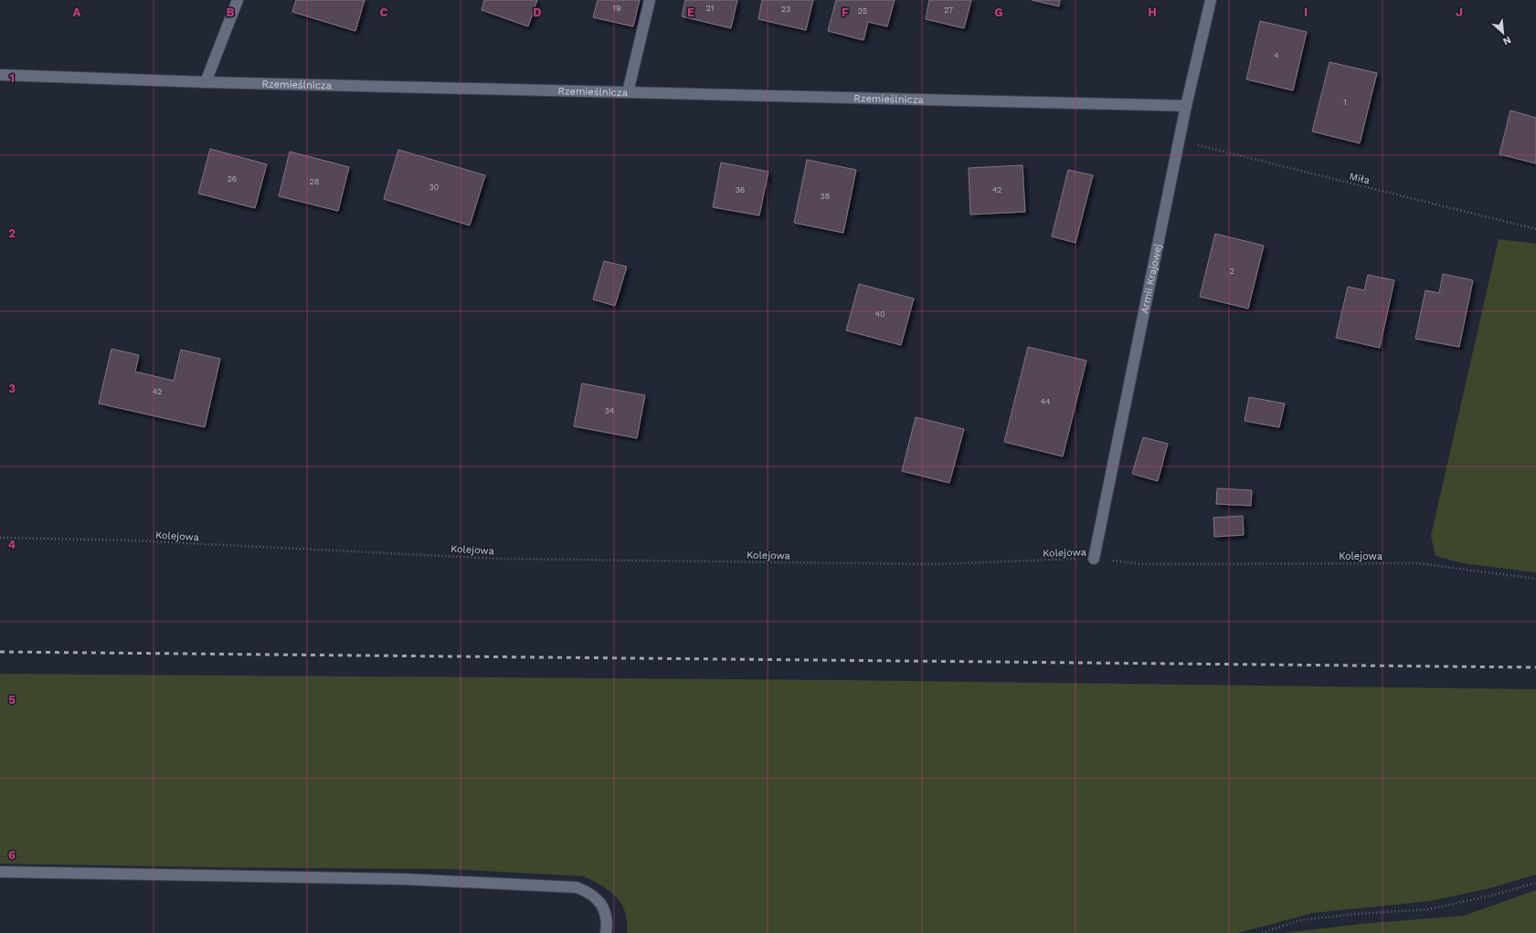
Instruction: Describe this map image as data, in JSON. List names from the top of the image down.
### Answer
{
  "streets": {
    "street": ["Rzemieślnicza", "Armii Krajowej"],
    "path": ["Miła", "Kolejowa"]
  },
  "crossings": [
    ["Rzemieślnicza", "Armii Krajowej"],
    ["Miła", "Armii Krajowej"],
    ["Armii Krajowej", "Kolejowa"]
  ],
  "house_numbers": [
    "19",
    "21",
    "23",
    "27",
    "25",
    "4",
    "1",
    "26",
    "28",
    "30",
    "36",
    "42",
    "38",
    "2",
    "40",
    "42",
    "44",
    "34"
  ],
  "north": "bottom right",
  "grid": {
    "columns": [
      "A",
      "B",
      "C",
      "D",
      "E",
      "F",
      "G",
      "H",
      "I",
      "J"
    ],
    "rows": [
      "1",
      "2",
      "3",
      "4",
      "5",
      "6"
    ]
  }
}
